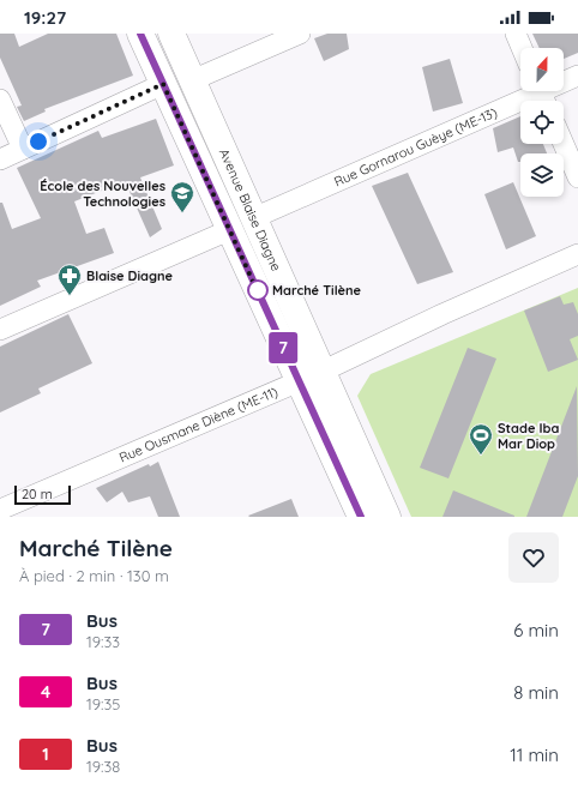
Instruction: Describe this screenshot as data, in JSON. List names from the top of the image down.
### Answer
{
  "streets": {
    "main road": ["Avenue Blaise Diagne"],
    "street": ["Rue Gornarou Guèye (ME-13)", "Rue Ousmane Diène (ME-11)"]
  },
  "crossings": [
    ["Rue Gornarou Guèye (ME-13)", "Avenue Blaise Diagne"],
    ["Avenue Blaise Diagne", "Rue Ousmane Diène (ME-11)"]
  ],
  "places": {
    "school or university": ["École des Nouvelles Technologies"],
    "other": ["Marché Tilène"],
    "pharmacy": ["Blaise Diagne"],
    "sports": ["Stade Iba Mar Diop"]
  },
  "lines": ["bus line 7"],
  "scale_bar": "20 m",
  "north": "top",
  "page": {
    "status": "19:27",
    "on_map": "7",
    "scale": "20 m",
    "heading": ["Marché Tilène", "À pied · 2 min · 130 m"],
    "list": [
      {
        "mark": "7",
        "name": "Bus",
        "note": "19:33",
        "value": "6 min"
      },
      {
        "mark": "4",
        "name": "Bus",
        "note": "19:35",
        "value": "8 min"
      },
      {
        "mark": "1",
        "name": "Bus",
        "note": "19:38",
        "value": "11 min"
      }
    ]
  }
}
